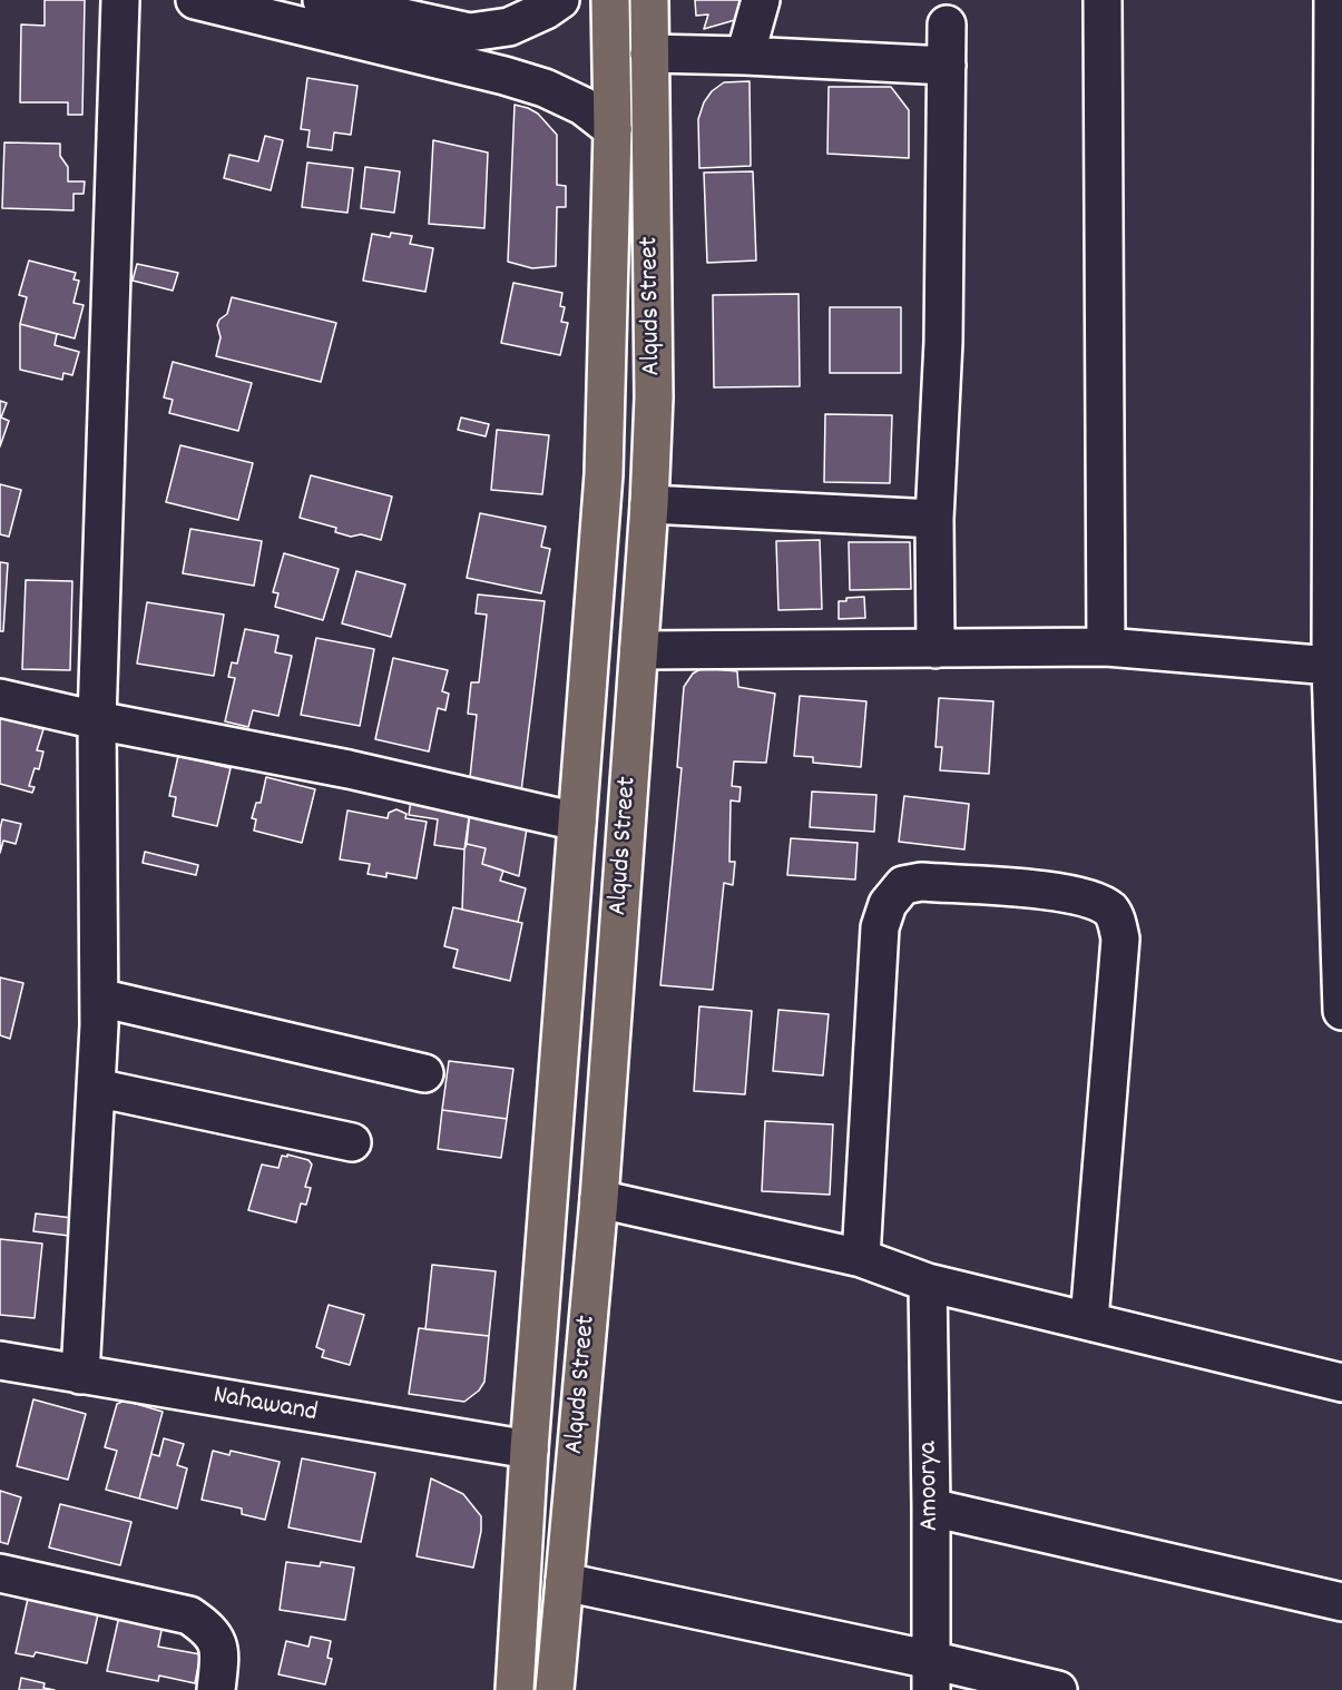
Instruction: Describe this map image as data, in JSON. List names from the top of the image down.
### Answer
{
  "streets": {
    "main road": ["Alquds Street"],
    "street": ["Nahawand", "Amoorya"]
  },
  "crossings": [
    ["Alquds Street", "Nahawand"]
  ]
}
